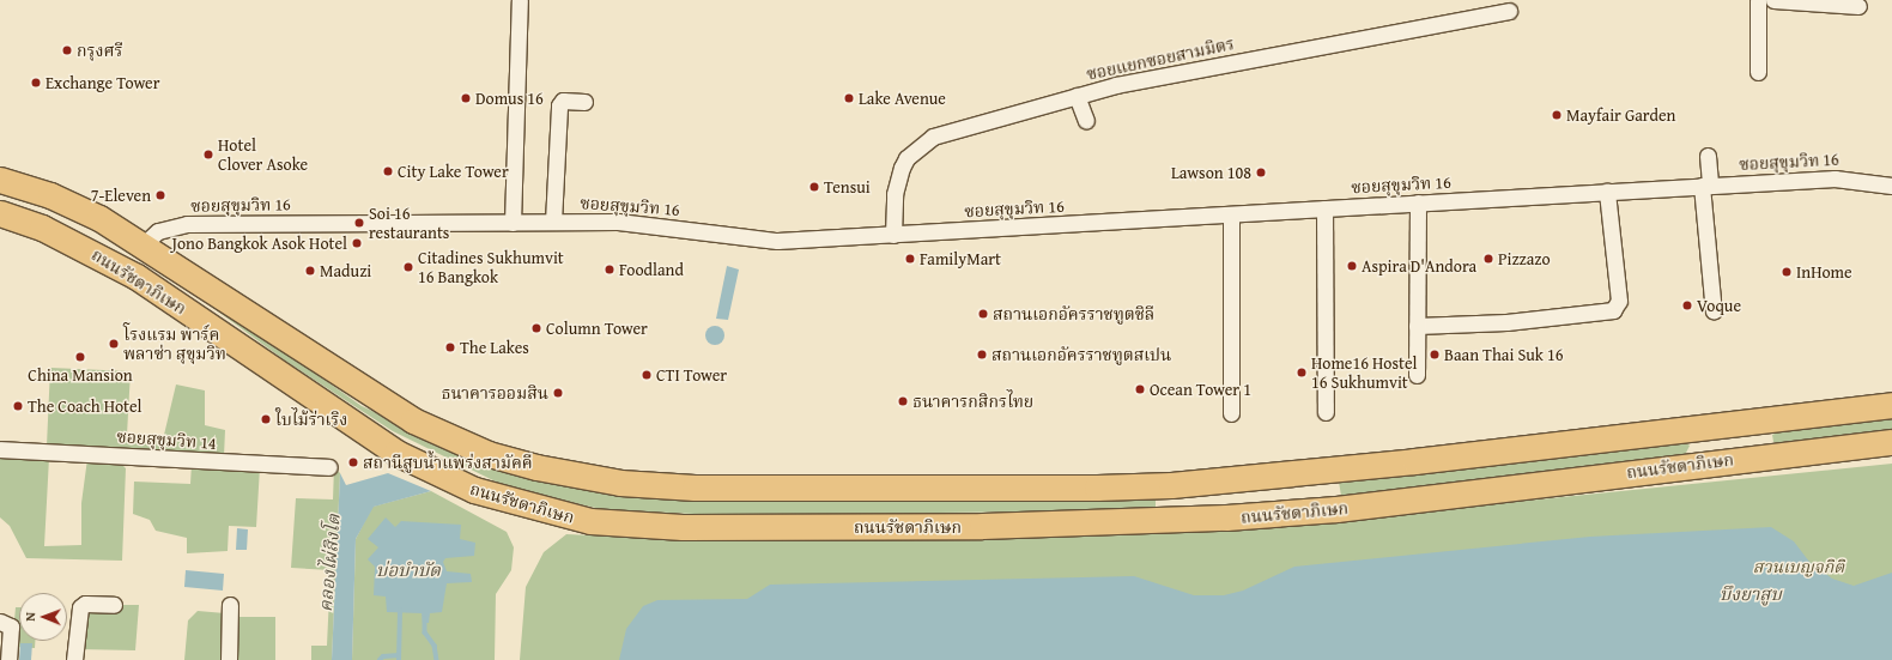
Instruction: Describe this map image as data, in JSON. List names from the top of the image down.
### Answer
{
  "streets": {
    "main road": ["ถนนรัชดาภิเษก"],
    "street": ["ซอยแยกซอยสามมิตร", "ซอยสุขุมวิท 16", "ซอยสุขุมวิท 14"]
  },
  "crossings": [
    ["ซอยแยกซอยสามมิตร", "ซอยสุขุมวิท 16"],
    ["ซอยสุขุมวิท 16", "ถนนรัชดาภิเษก"]
  ],
  "water": ["คลองไผ่สิงโต", "บ่อบำบัด", "บึงยาสูบ"],
  "parks": ["สวนเบญจกิติ"],
  "places": [
    "กรุงศรี",
    "Exchange Tower",
    "Domus 16",
    "Lake Avenue",
    "Mayfair Garden",
    "Hotel Clover Asoke",
    "City Lake Tower",
    "Lawson 108",
    "Tensui",
    "7-Eleven",
    "Soi 16 restaurants",
    "Jono Bangkok Asok Hotel",
    "FamilyMart",
    "Pizzazo",
    "Aspira D'Andora",
    "Citadines Sukhumvit 16 Bangkok",
    "Foodland",
    "Maduzi",
    "InHome",
    "Voque",
    "สถานเอกอัครราชทูตชิลี",
    "Column Tower",
    "โรงแรม พาร์ค พลาซ่า สุขุมวิท",
    "The Lakes",
    "สถานเอกอัครราชทูตสเปน",
    "Baan Thai Suk 16",
    "China Mansion",
    "Home16 Hostel 16 Sukhumvit",
    "CTI Tower",
    "Ocean Tower 1",
    "ธนาคารออมสิน",
    "ธนาคารกสิกรไทย",
    "The Coach Hotel",
    "ใบไม้ร่าเริง",
    "สถานีสูบน้ำแพร่งสามัคคี"
  ],
  "north": "left"
}
